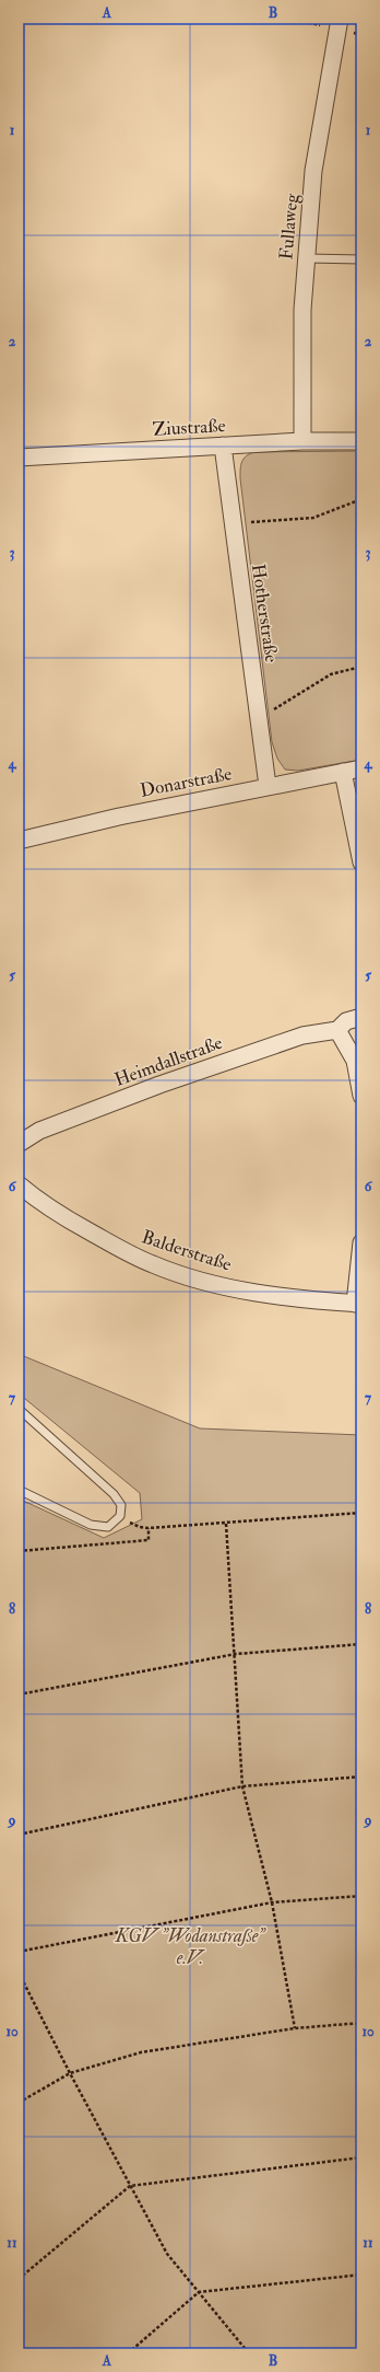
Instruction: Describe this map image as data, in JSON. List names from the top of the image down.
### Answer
{
  "streets": {
    "street": [
      "Fullaweg",
      "Ziustraße",
      "Hotherstraße",
      "Donarstraße",
      "Heimdallstraße",
      "Balderstraße"
    ]
  },
  "crossings": [
    ["Fullaweg", "Ziustraße"],
    ["Ziustraße", "Hotherstraße"],
    ["Hotherstraße", "Donarstraße"]
  ],
  "parks": ["KGV \"Wodanstraße\" e.V."],
  "grid": {
    "columns": ["A", "B"],
    "rows": [
      "1",
      "2",
      "3",
      "4",
      "5",
      "6",
      "7",
      "8",
      "9",
      "10",
      "11"
    ]
  }
}
